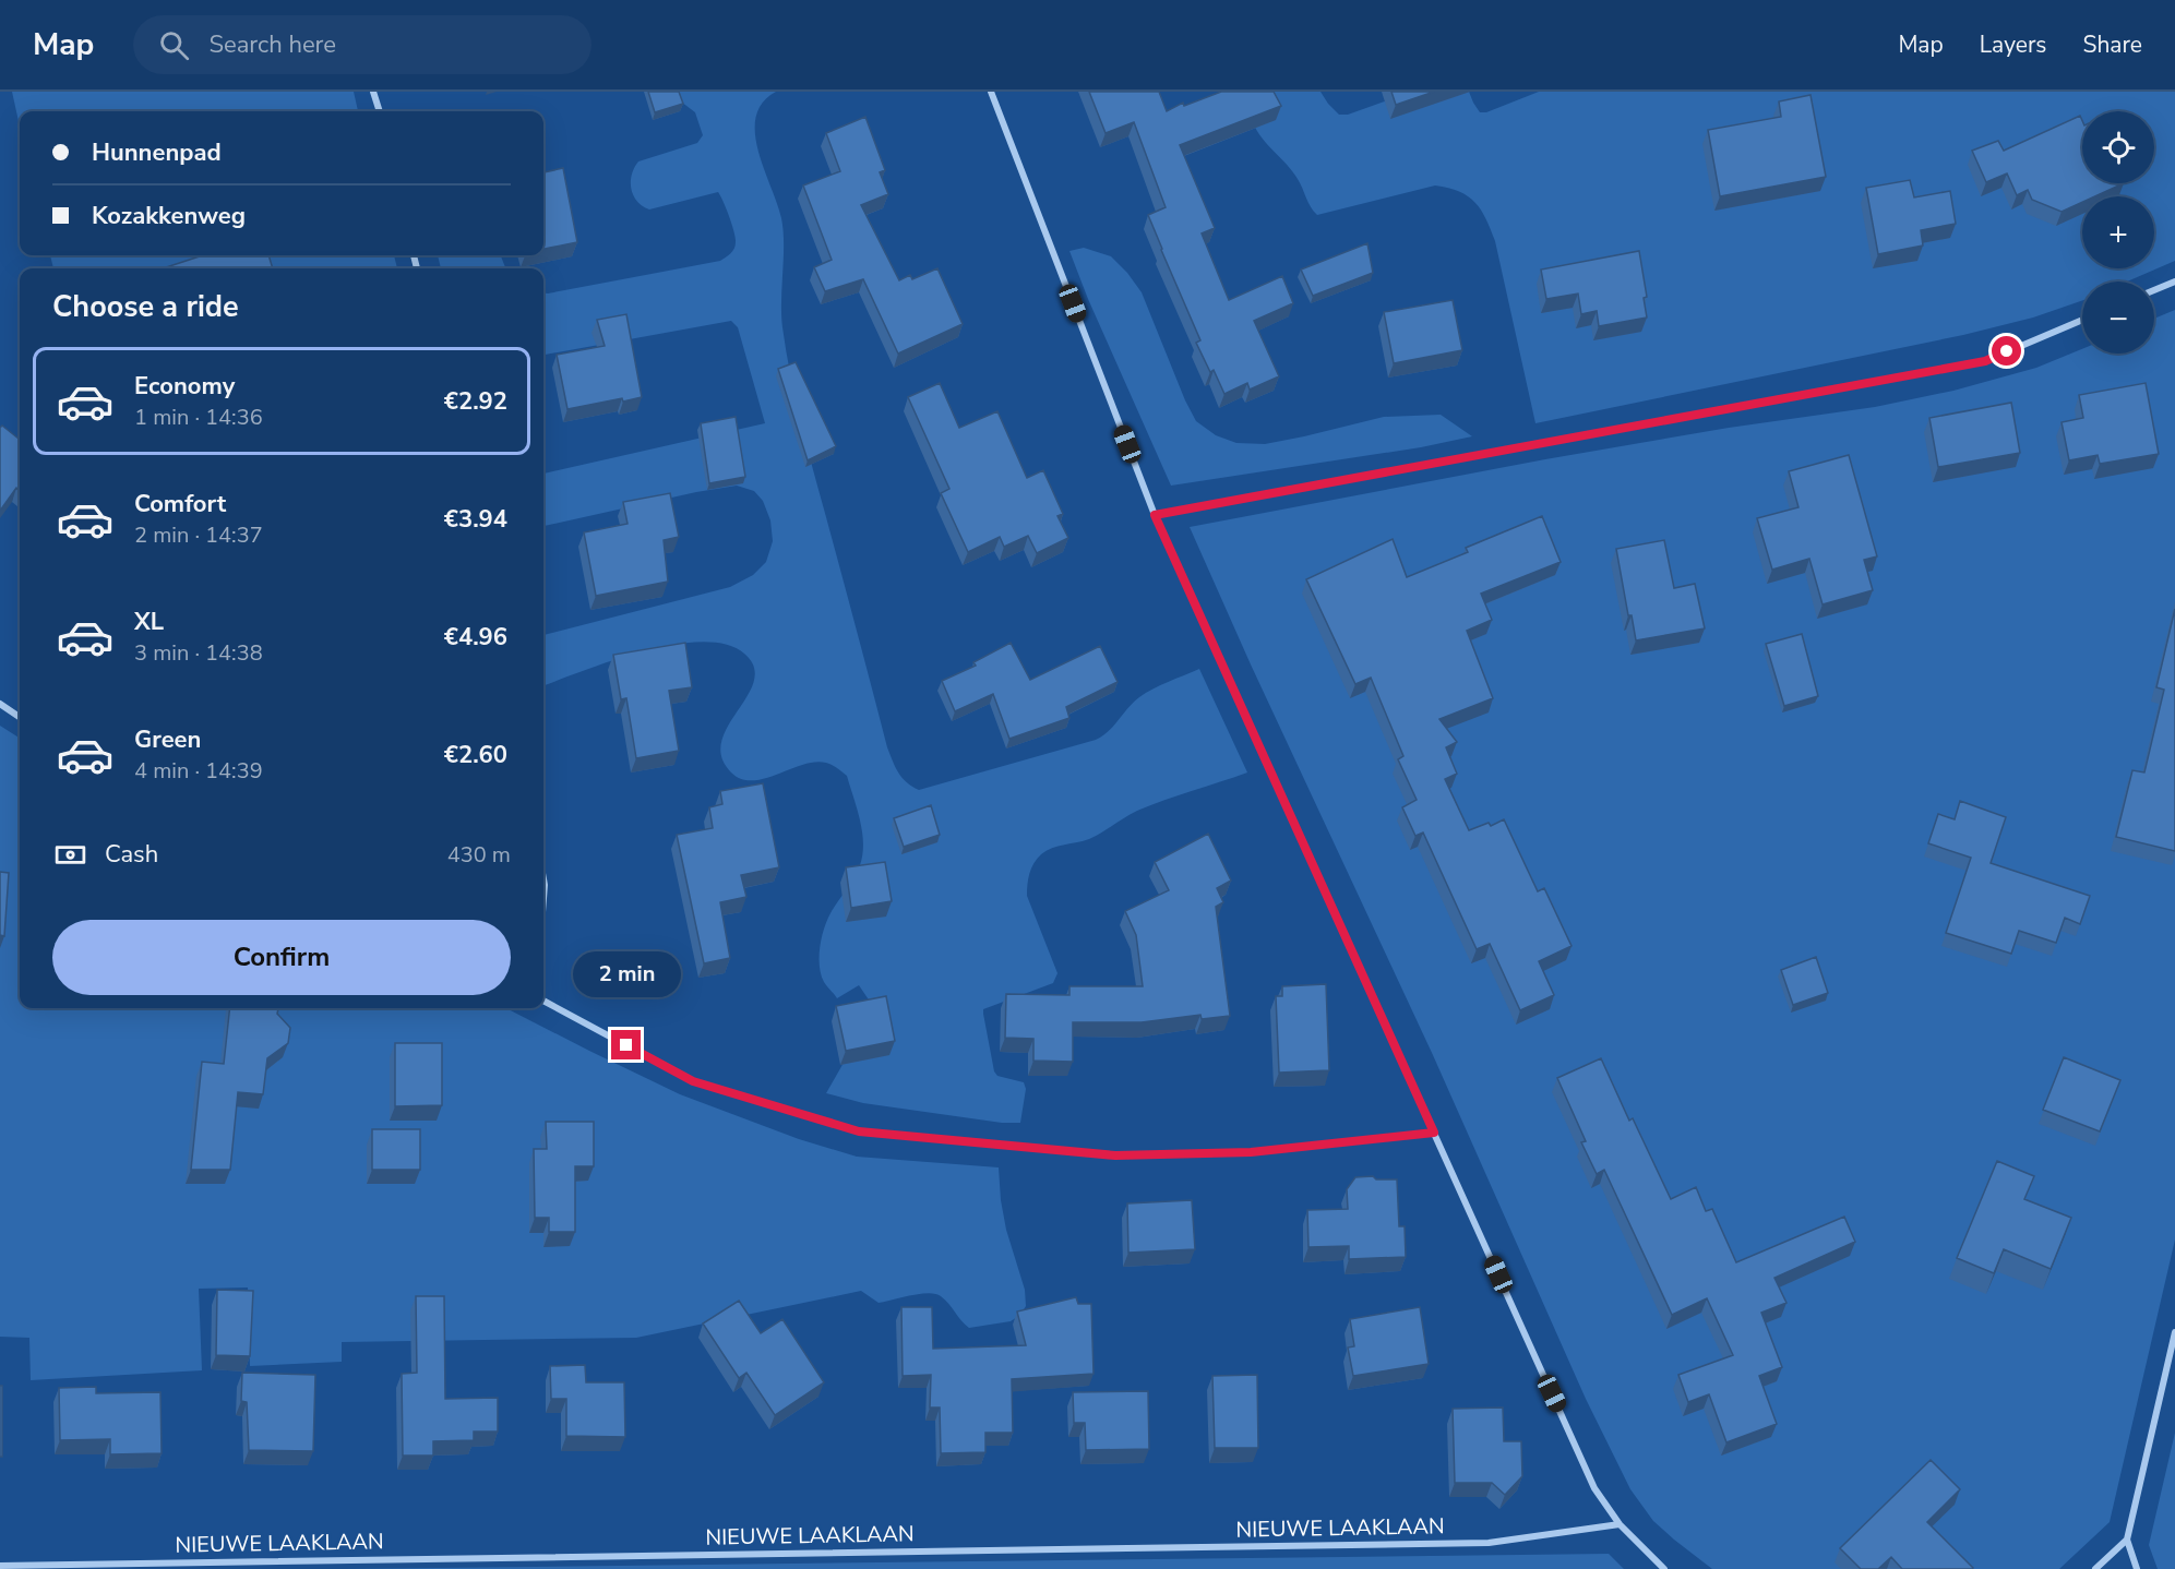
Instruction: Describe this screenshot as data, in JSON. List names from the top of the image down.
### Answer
{
  "streets": {
    "street": ["NIEUWE LAAKLAAN"]
  },
  "page": {
    "header": "Map",
    "search": "Search here",
    "nav": ["Map", "Layers", "Share"],
    "map_buttons": ["+", "−"],
    "banner": ["Hunnenpad", "Kozakkenweg"],
    "heading": "Choose a ride",
    "list": [
      {
        "name": "Economy",
        "note": "1 min · 14:36",
        "value": "€2.92"
      },
      {
        "name": "Comfort",
        "note": "2 min · 14:37",
        "value": "€3.94"
      },
      {
        "name": "XL",
        "note": "3 min · 14:38",
        "value": "€4.96"
      },
      {
        "name": "Green",
        "note": "4 min · 14:39",
        "value": "€2.60"
      }
    ],
    "pay": ["Cash", "430 m"],
    "buttons": "Confirm",
    "bubble": "2 min"
  }
}
